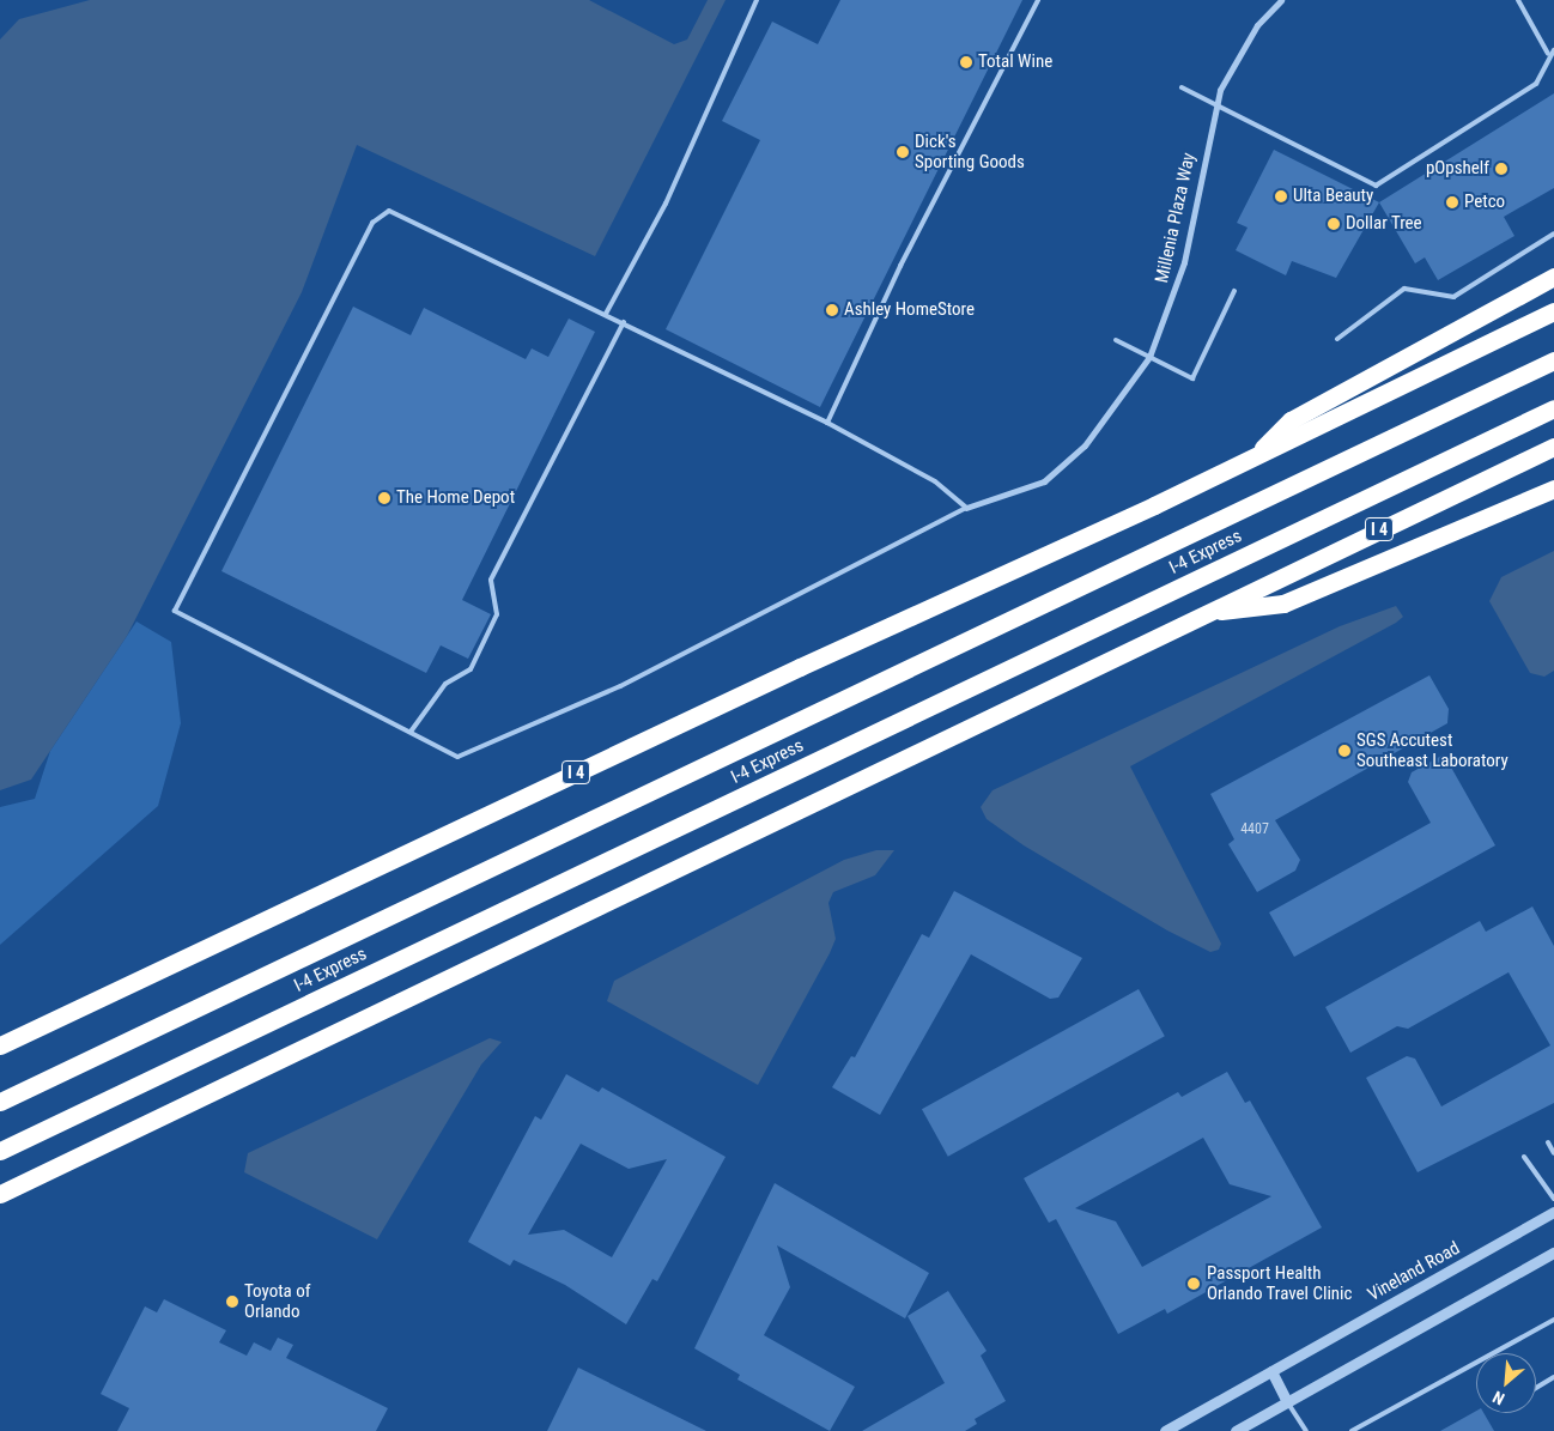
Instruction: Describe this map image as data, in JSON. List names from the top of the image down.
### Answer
{
  "streets": {
    "highway": ["I 4", "I-4 Express"],
    "street": ["Millenia Plaza Way", "Vineland Road"]
  },
  "places": [
    "Total Wine",
    "Dick's Sporting Goods",
    "pOpshelf",
    "Ulta Beauty",
    "Petco",
    "Dollar Tree",
    "Ashley HomeStore",
    "The Home Depot",
    "SGS Accutest Southeast Laboratory",
    "Passport Health Orlando Travel Clinic",
    "Toyota of Orlando"
  ],
  "house_numbers": ["4407"],
  "north": "bottom left"
}
